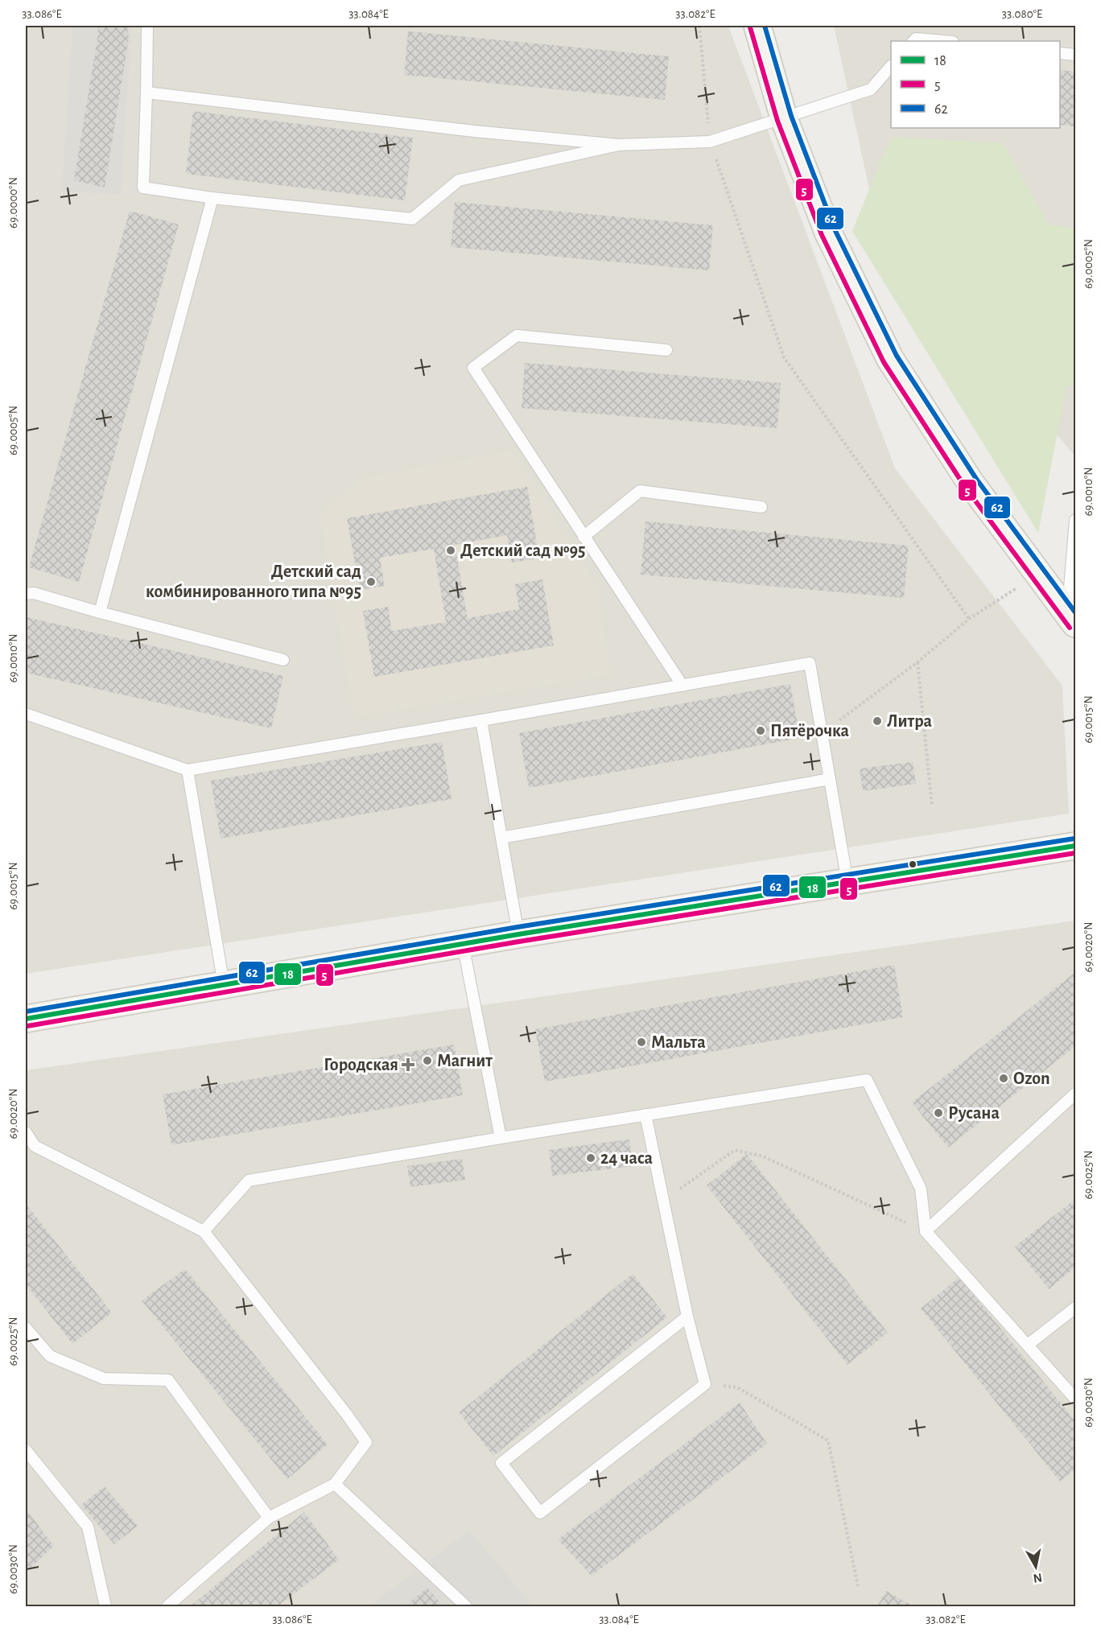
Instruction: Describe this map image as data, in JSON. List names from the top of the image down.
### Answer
{
  "places": {
    "other": [
      "Детский сад №95",
      "Детский сад комбинированного типа №95",
      "Литра",
      "Пятёрочка",
      "Мальта",
      "Магнит",
      "Ozon",
      "Русана",
      "24 часа"
    ],
    "health": ["Городская"]
  },
  "lines": ["transit line 62", "transit line 5", "transit line 18"],
  "legend": ["18", "5", "62"],
  "north": "bottom",
  "coordinates": [
    "33.086°E",
    "33.084°E",
    "33.082°E",
    "33.080°E",
    "69.0000°N",
    "69.0005°N",
    "69.0010°N",
    "69.0015°N",
    "69.0020°N",
    "69.0025°N",
    "69.0030°N"
  ]
}
